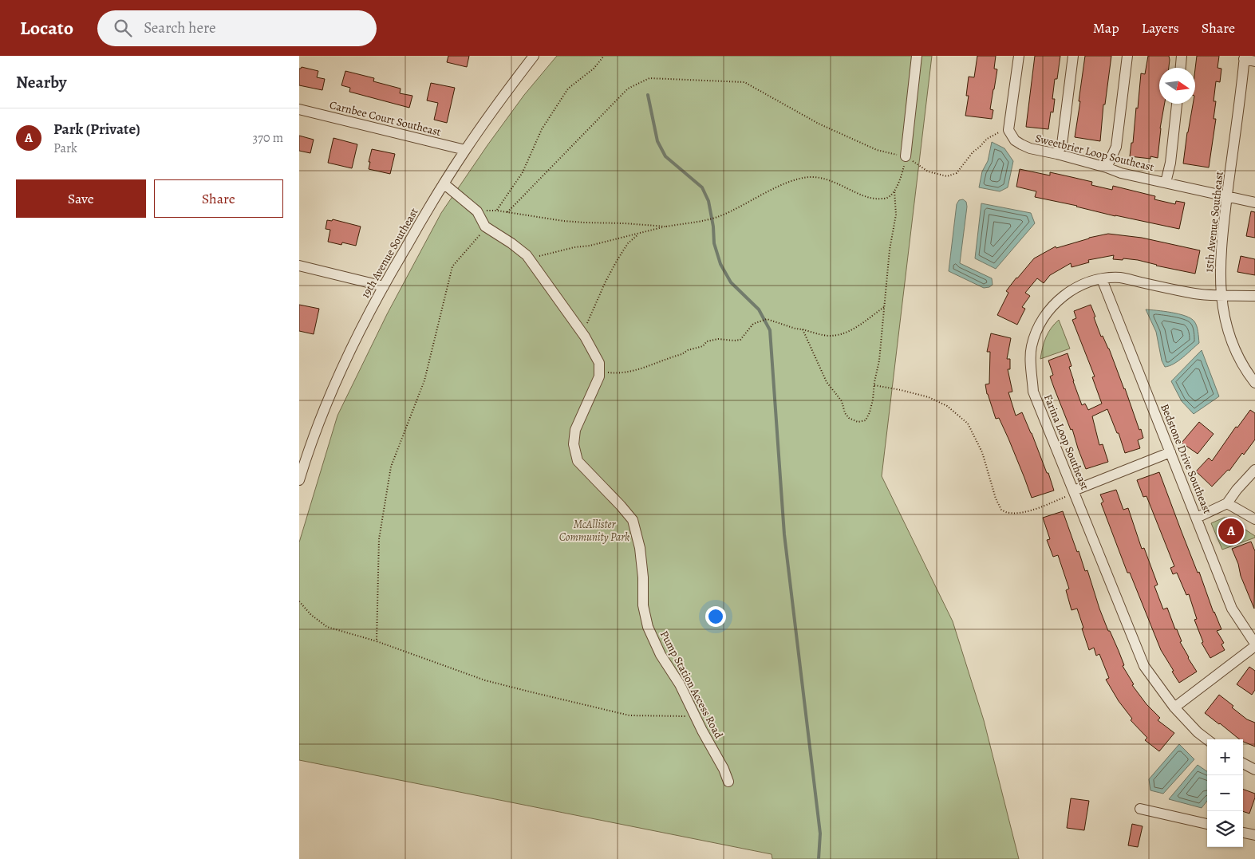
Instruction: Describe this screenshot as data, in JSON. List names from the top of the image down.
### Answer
{
  "streets": {
    "street": [
      "Carnbee Court Southeast",
      "Sweetbrier Loop Southeast",
      "15th Avenue Southeast",
      "19th Avenue Southeast",
      "Farina Loop Southeast",
      "Bedstone Drive Southeast",
      "Pump Station Access Road"
    ]
  },
  "crossings": [
    ["Carnbee Court Southeast", "19th Avenue Southeast"],
    ["Sweetbrier Loop Southeast", "15th Avenue Southeast"],
    ["15th Avenue Southeast", "Farina Loop Southeast"],
    ["Farina Loop Southeast", "Bedstone Drive Southeast"]
  ],
  "parks": ["McAllister Community Park"],
  "north": "right",
  "page": {
    "header": "Locato",
    "search": "Search here",
    "nav": ["Map", "Layers", "Share"],
    "heading": "Nearby",
    "list": [
      {
        "mark": "A",
        "name": "Park (Private)",
        "note": "Park",
        "value": "370 m"
      }
    ],
    "buttons": ["Save", "Share"],
    "pins": "A",
    "map_buttons": ["+", "−"]
  }
}
